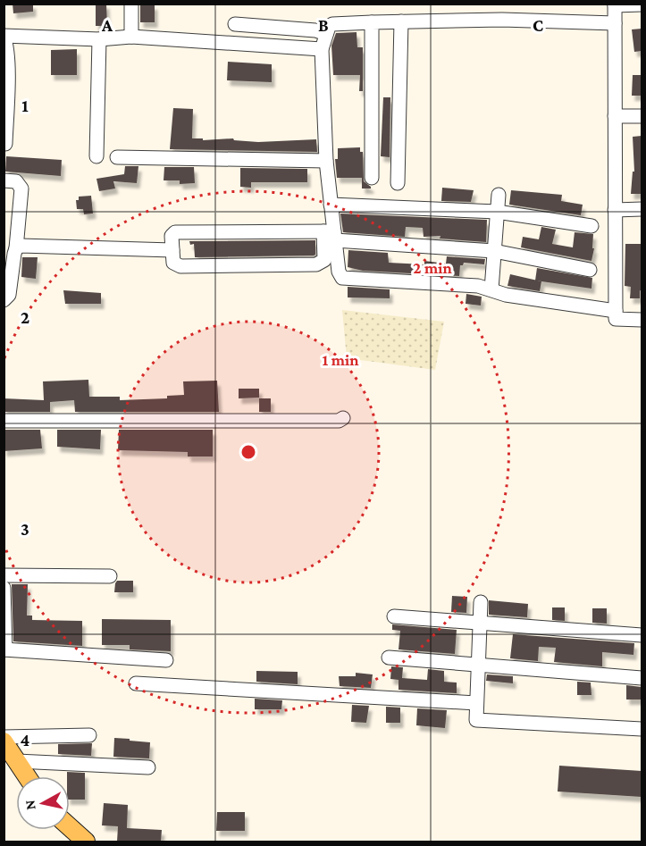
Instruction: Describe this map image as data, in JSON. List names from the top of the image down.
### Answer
{
  "north": "left",
  "grid": {
    "columns": ["A", "B", "C"],
    "rows": [
      "1",
      "2",
      "3",
      "4"
    ]
  },
  "rings": ["2 min", "1 min"]
}
